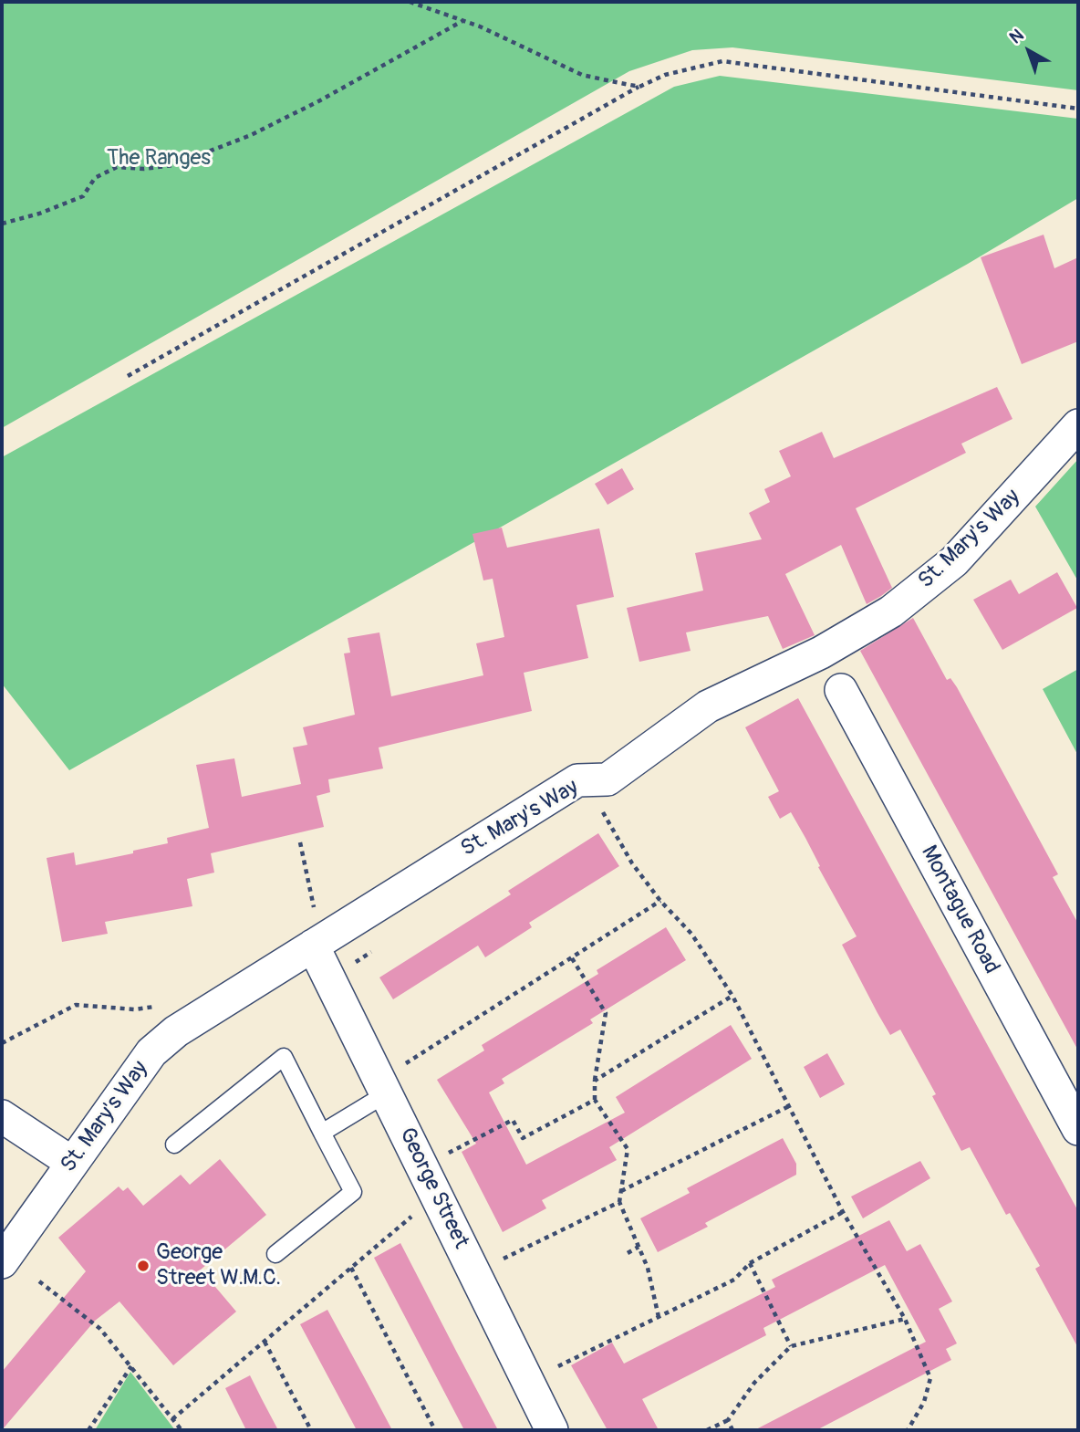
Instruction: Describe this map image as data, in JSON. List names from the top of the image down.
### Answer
{
  "streets": {
    "street": ["St. Mary's Way", "Montague Road", "George Street"]
  },
  "crossings": [
    ["St. Mary's Way", "George Street"]
  ],
  "parks": ["The Ranges"],
  "places": ["George Street W.M.C."],
  "north": "top left"
}
